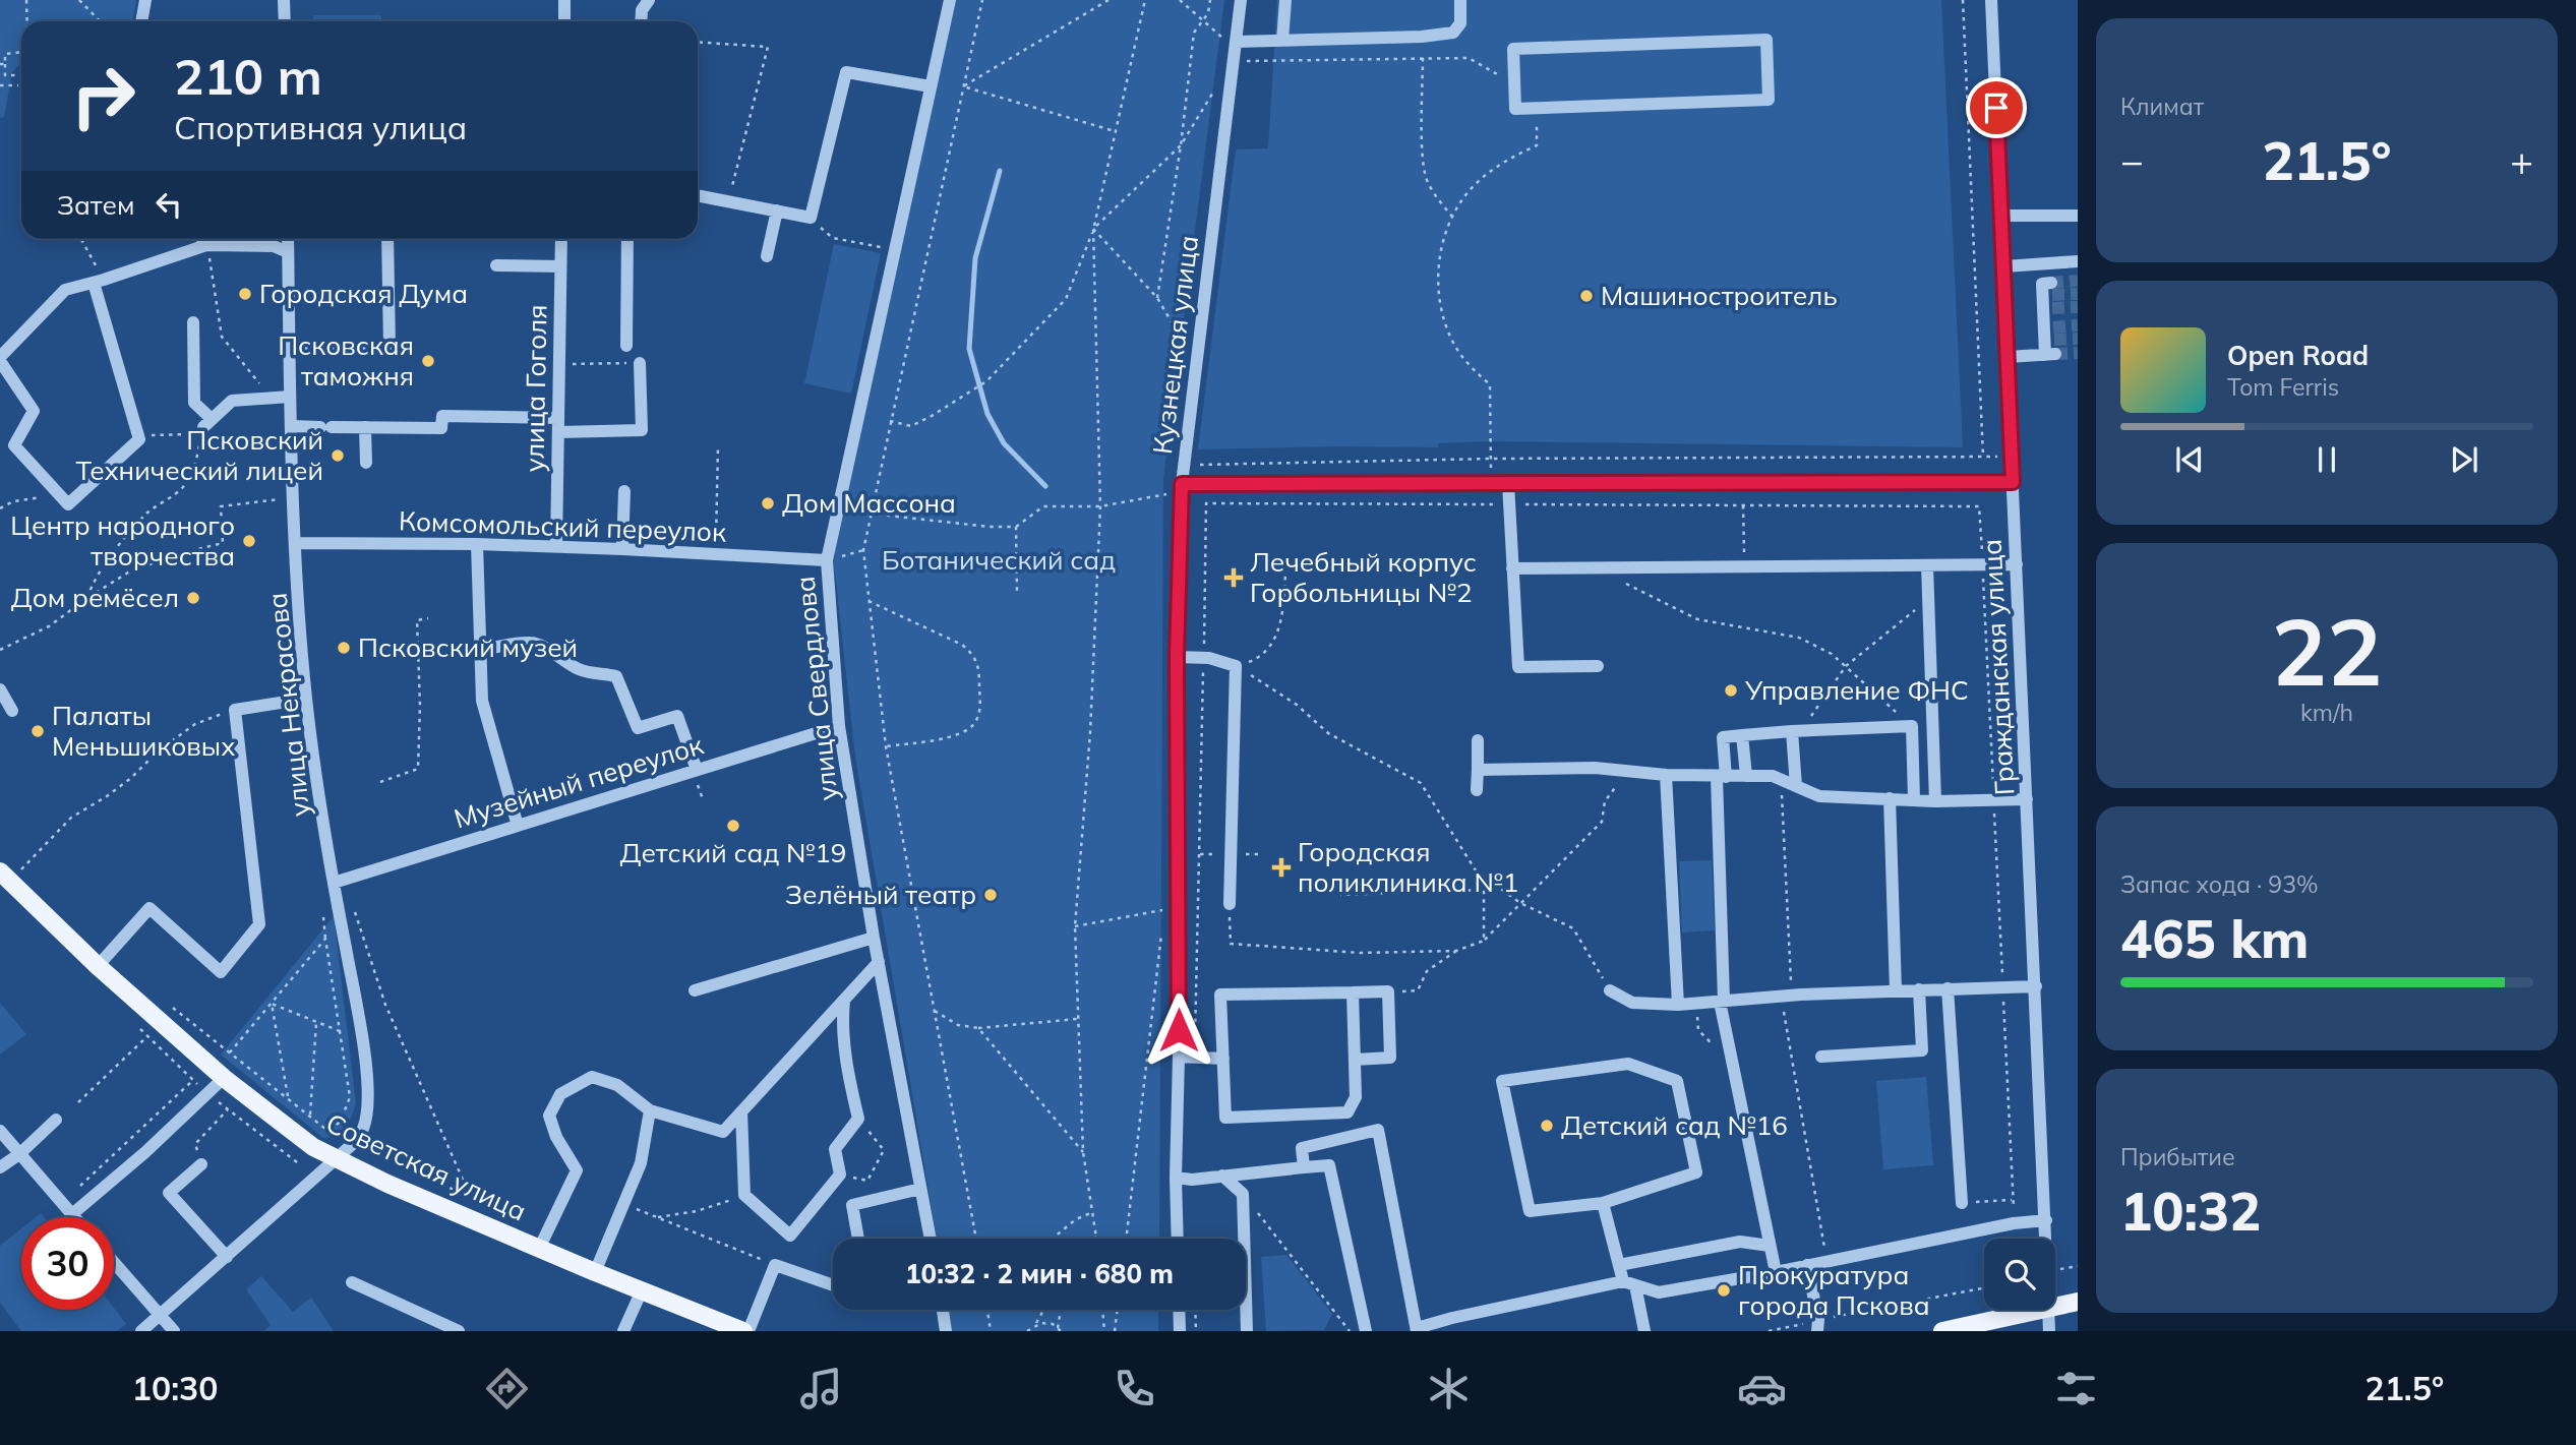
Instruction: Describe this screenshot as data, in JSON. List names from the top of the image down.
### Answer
{
  "streets": {
    "main road": ["Советская улица"],
    "street": [
      "Кузнецкая улица",
      "улица Гоголя",
      "Комсомольский переулок",
      "Гражданская улица",
      "улица Свердлова",
      "улица Некрасова",
      "Музейный переулок"
    ]
  },
  "crossings": [
    ["улица Гоголя", "Комсомольский переулок"],
    ["Комсомольский переулок", "улица Свердлова"],
    ["Комсомольский переулок", "улица Некрасова"],
    ["улица Свердлова", "Музейный переулок"],
    ["улица Некрасова", "Музейный переулок"]
  ],
  "parks": ["Ботанический сад"],
  "places": {
    "other": [
      "Городская Дума",
      "Машиностроитель",
      "Псковская таможня",
      "Псковский Технический лицей",
      "Дом Масcона",
      "Центр народного творчества",
      "Дом ремёсел",
      "Псковский музей",
      "Управление ФНС",
      "Палаты Меньшиковых",
      "Детский сад №19",
      "Зелёный театр",
      "Детский сад №16",
      "Прокуратура города Пскова"
    ],
    "health": ["Лечебный корпус Горбольницы №2", "Городская поликлиника №1"]
  },
  "page": {
    "tile": [
      "Климат",
      ["22", "km/h"],
      ["Запас хода · 93%", "465 km"],
      ["Прибытие", "10:32"]
    ],
    "turn": ["210 m", "Спортивная улица"],
    "heat": ["−", "21.5°", "+"],
    "then": "Затем",
    "song": ["Open Road", "Tom Ferris"],
    "limit": "30",
    "trip": "10:32 · 2 мин · 680 m",
    "tabs": ["10:30", "21.5°"]
  }
}
